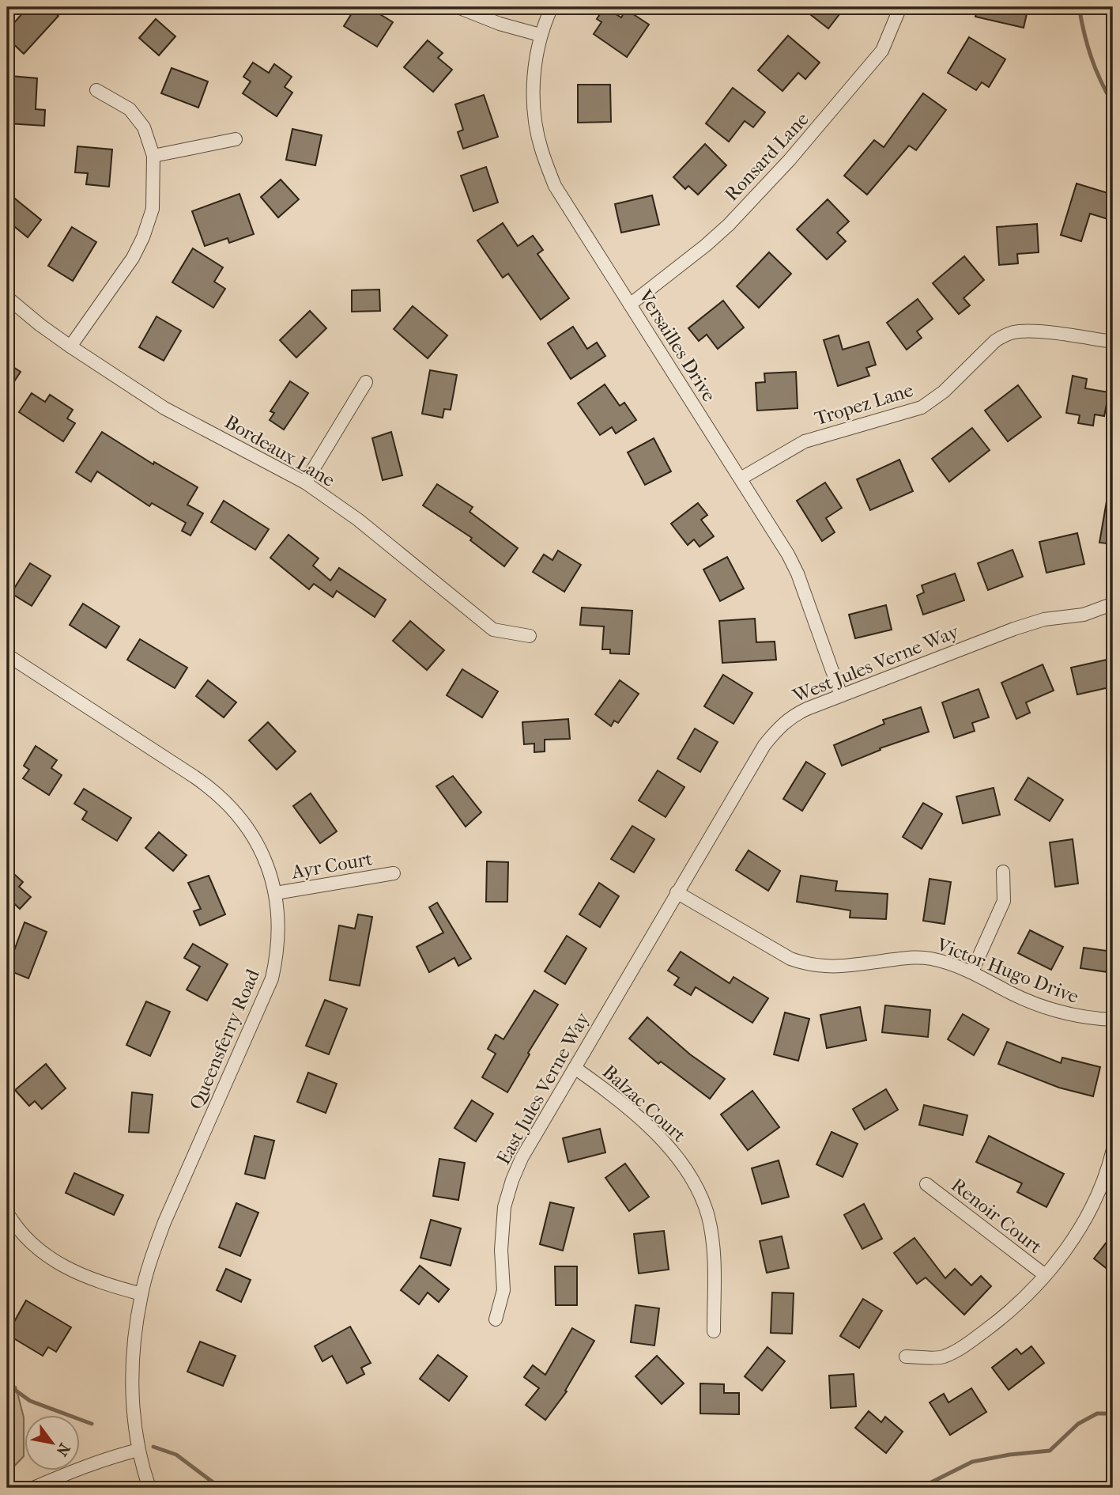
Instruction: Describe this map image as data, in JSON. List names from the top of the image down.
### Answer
{
  "streets": {
    "street": [
      "Ronsard Lane",
      "Versailles Drive",
      "Tropez Lane",
      "Bordeaux Lane",
      "West Jules Verne Way",
      "Ayr Court",
      "Victor Hugo Drive",
      "Queensferry Road",
      "East Jules Verne Way",
      "Balzac Court",
      "Renoir Court"
    ]
  },
  "crossings": [
    ["Ronsard Lane", "Versailles Drive"],
    ["Versailles Drive", "Tropez Lane"],
    ["Versailles Drive", "West Jules Verne Way"],
    ["West Jules Verne Way", "Victor Hugo Drive"],
    ["West Jules Verne Way", "East Jules Verne Way"],
    ["Ayr Court", "Queensferry Road"],
    ["Victor Hugo Drive", "East Jules Verne Way"],
    ["East Jules Verne Way", "Balzac Court"]
  ],
  "north": "bottom right"
}
